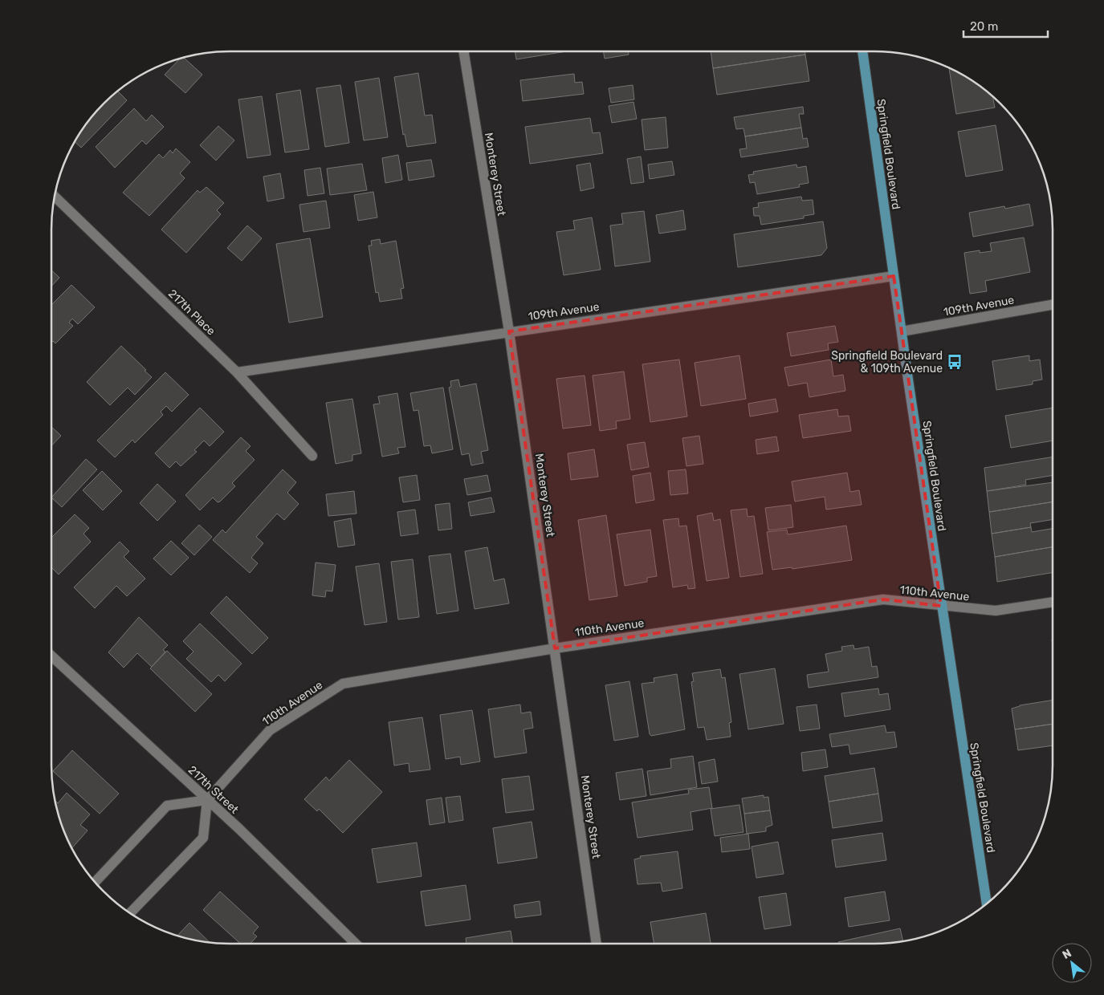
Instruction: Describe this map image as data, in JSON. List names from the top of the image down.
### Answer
{
  "streets": {
    "main road": ["Springfield Boulevard"],
    "street": [
      "Monterey Street",
      "109th Avenue",
      "217th Place",
      "110th Avenue",
      "217th Street"
    ]
  },
  "crossings": [
    ["Springfield Boulevard", "109th Avenue"],
    ["Springfield Boulevard", "110th Avenue"],
    ["Monterey Street", "109th Avenue"],
    ["Monterey Street", "110th Avenue"],
    ["109th Avenue", "217th Place"],
    ["110th Avenue", "217th Street"]
  ],
  "places": {
    "bus stop": ["Springfield Boulevard & 109th Avenue"]
  },
  "scale_bar": "20 m",
  "north": "top left"
}
